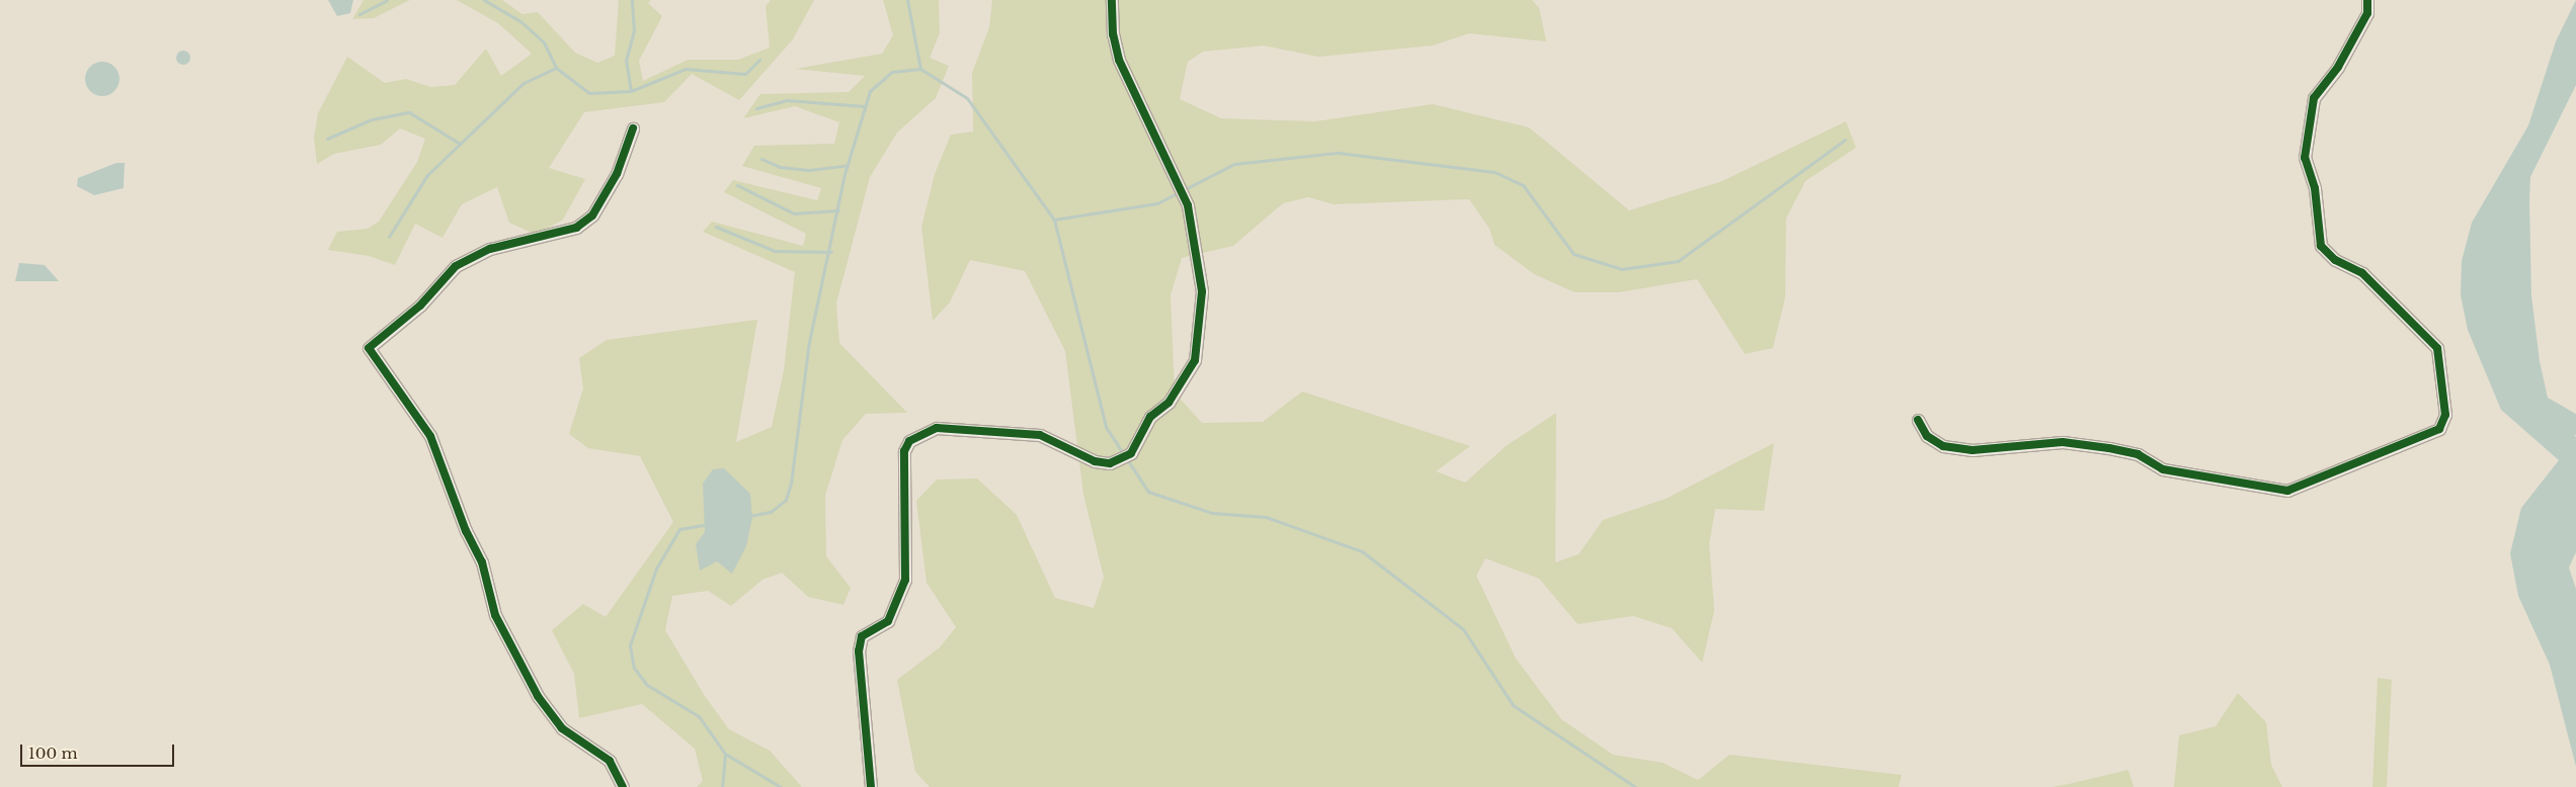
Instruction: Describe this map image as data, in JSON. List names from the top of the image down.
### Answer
{
  "scale_bar": "100 m"
}
